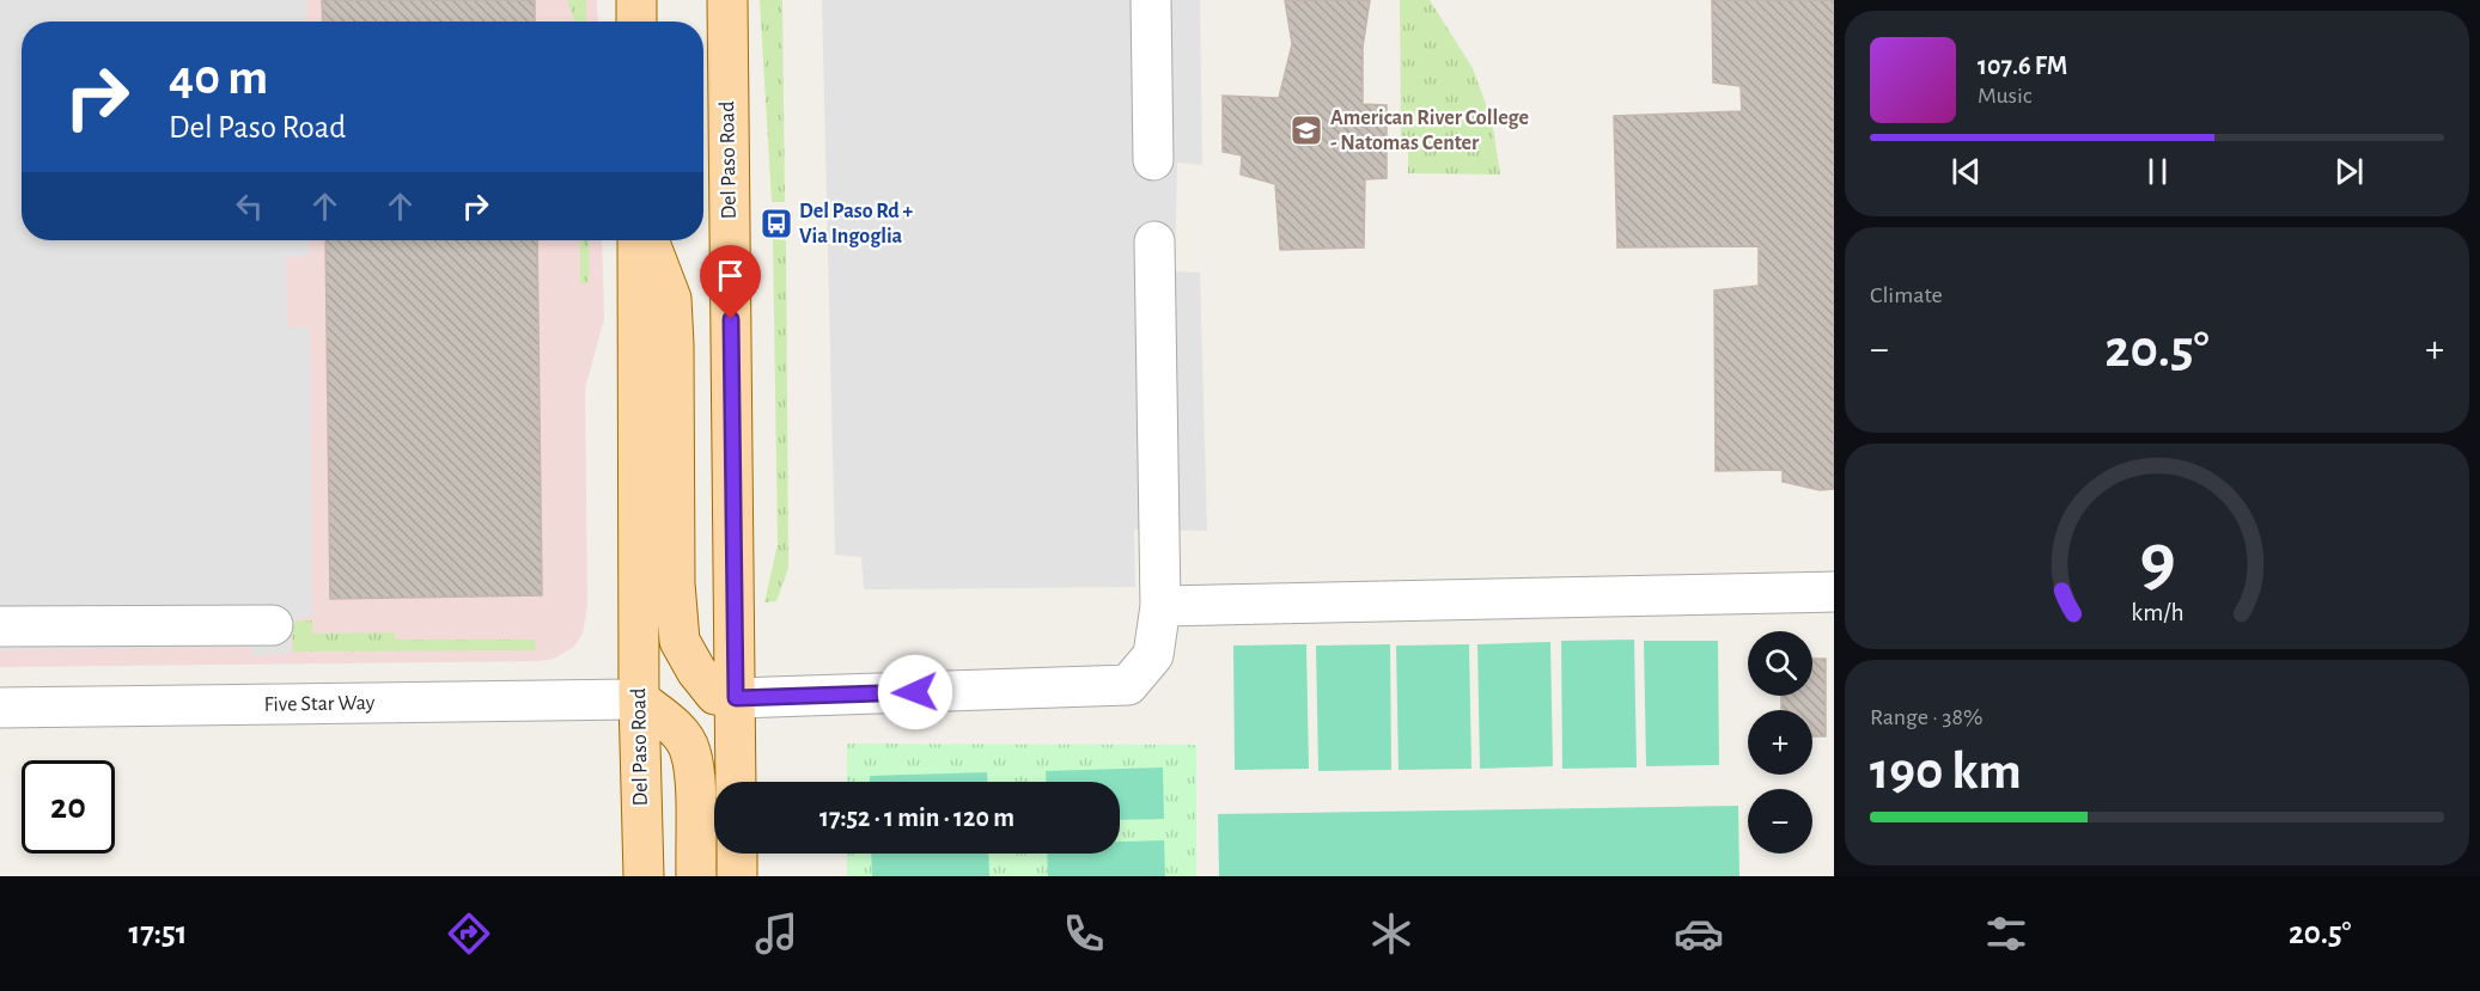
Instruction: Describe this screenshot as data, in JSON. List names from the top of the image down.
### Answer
{
  "streets": {
    "main road": ["Del Paso Road"],
    "street": ["Five Star Way"]
  },
  "crossings": [
    ["Del Paso Road", "Five Star Way"]
  ],
  "places": {
    "school or university": ["American River College - Natomas Center"],
    "bus stop": ["Del Paso Rd + Via Ingoglia"]
  },
  "page": {
    "turn": ["40 m", "Del Paso Road"],
    "song": ["107.6 FM", "Music"],
    "tile": [
      "Climate",
      ["Range · 38%", "190 km"]
    ],
    "heat": ["−", "20.5°", "+"],
    "map_buttons": ["+", "−"],
    "limit": "20",
    "trip": "17:52 · 1 min · 120 m",
    "tabs": ["17:51", "20.5°"],
    "gauge": ["9", "km/h"]
  }
}
